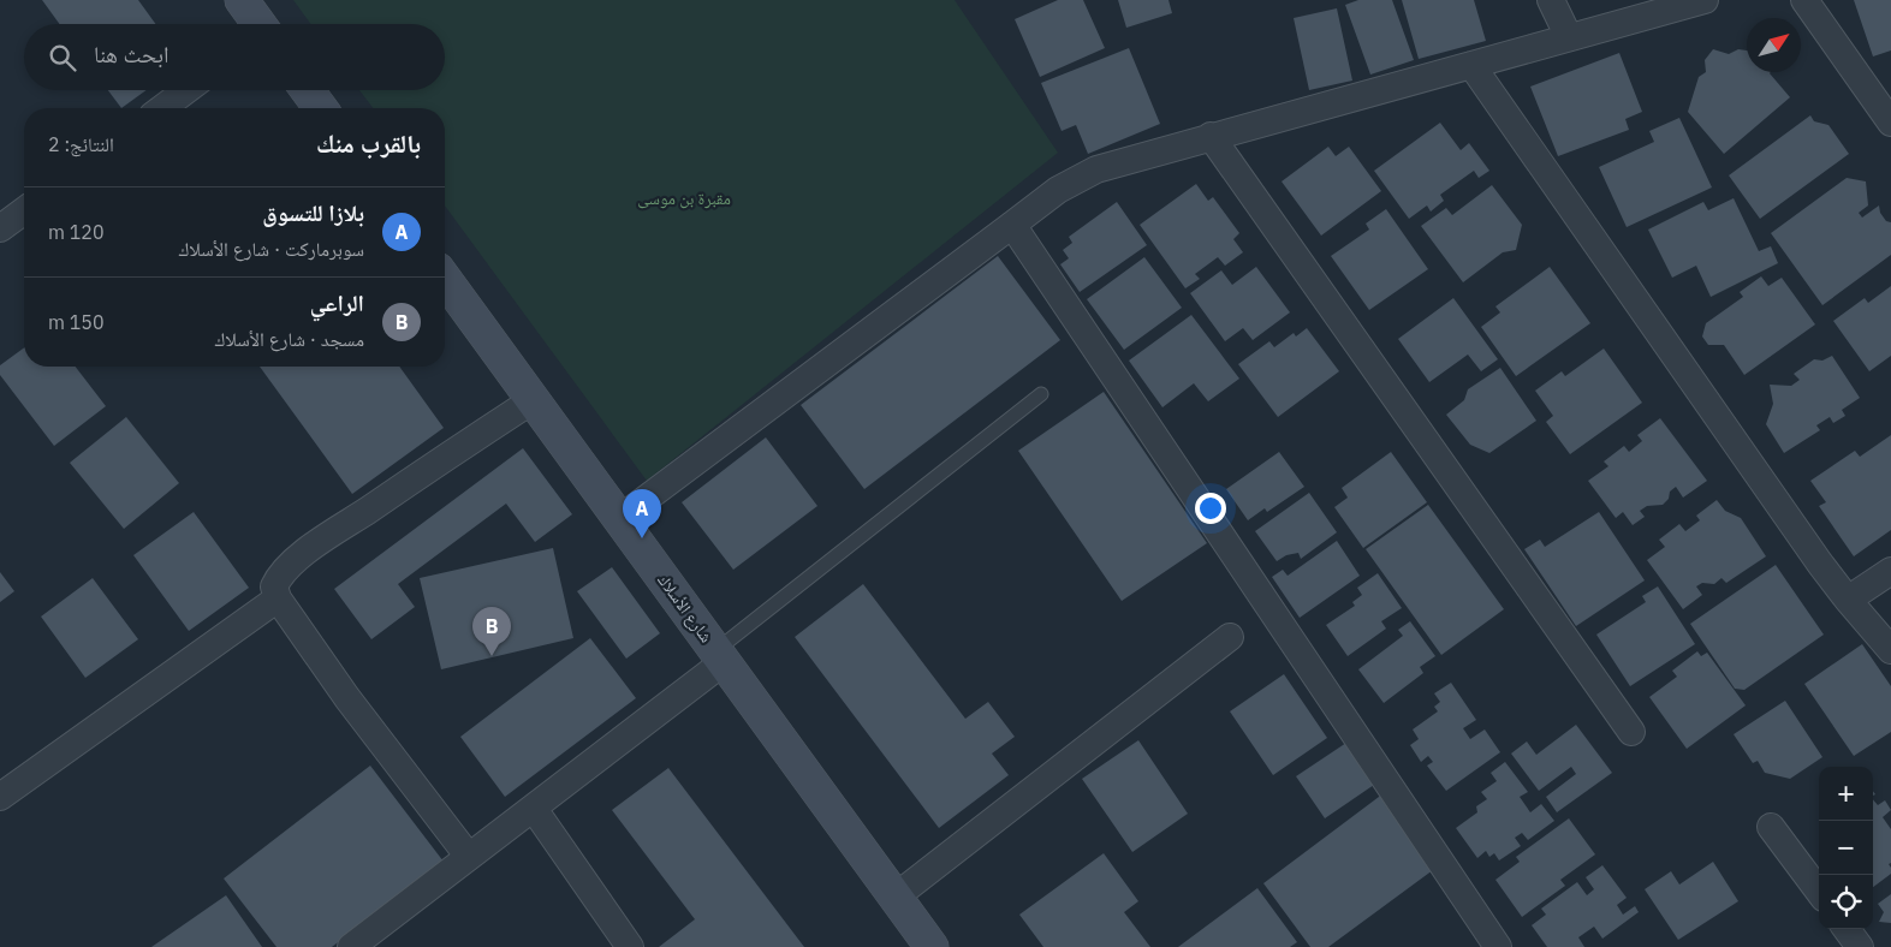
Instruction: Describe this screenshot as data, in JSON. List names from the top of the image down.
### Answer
{
  "streets": {
    "street": ["شارع الأسلاك"]
  },
  "parks": ["مقبرة بن موسى"],
  "north": "top right",
  "page": {
    "search": "ابحث هنا",
    "heading": ["بالقرب منك", "النتائج: 2"],
    "list": [
      {
        "mark": "A",
        "name": "بلازا للتسوق",
        "note": "سوبرماركت · شارع الأسلاك",
        "value": "120 m"
      },
      {
        "mark": "B",
        "name": "الراعي",
        "note": "مسجد · شارع الأسلاك",
        "value": "150 m"
      }
    ],
    "pins": ["A", "B"],
    "map_buttons": ["+", "−"]
  }
}
